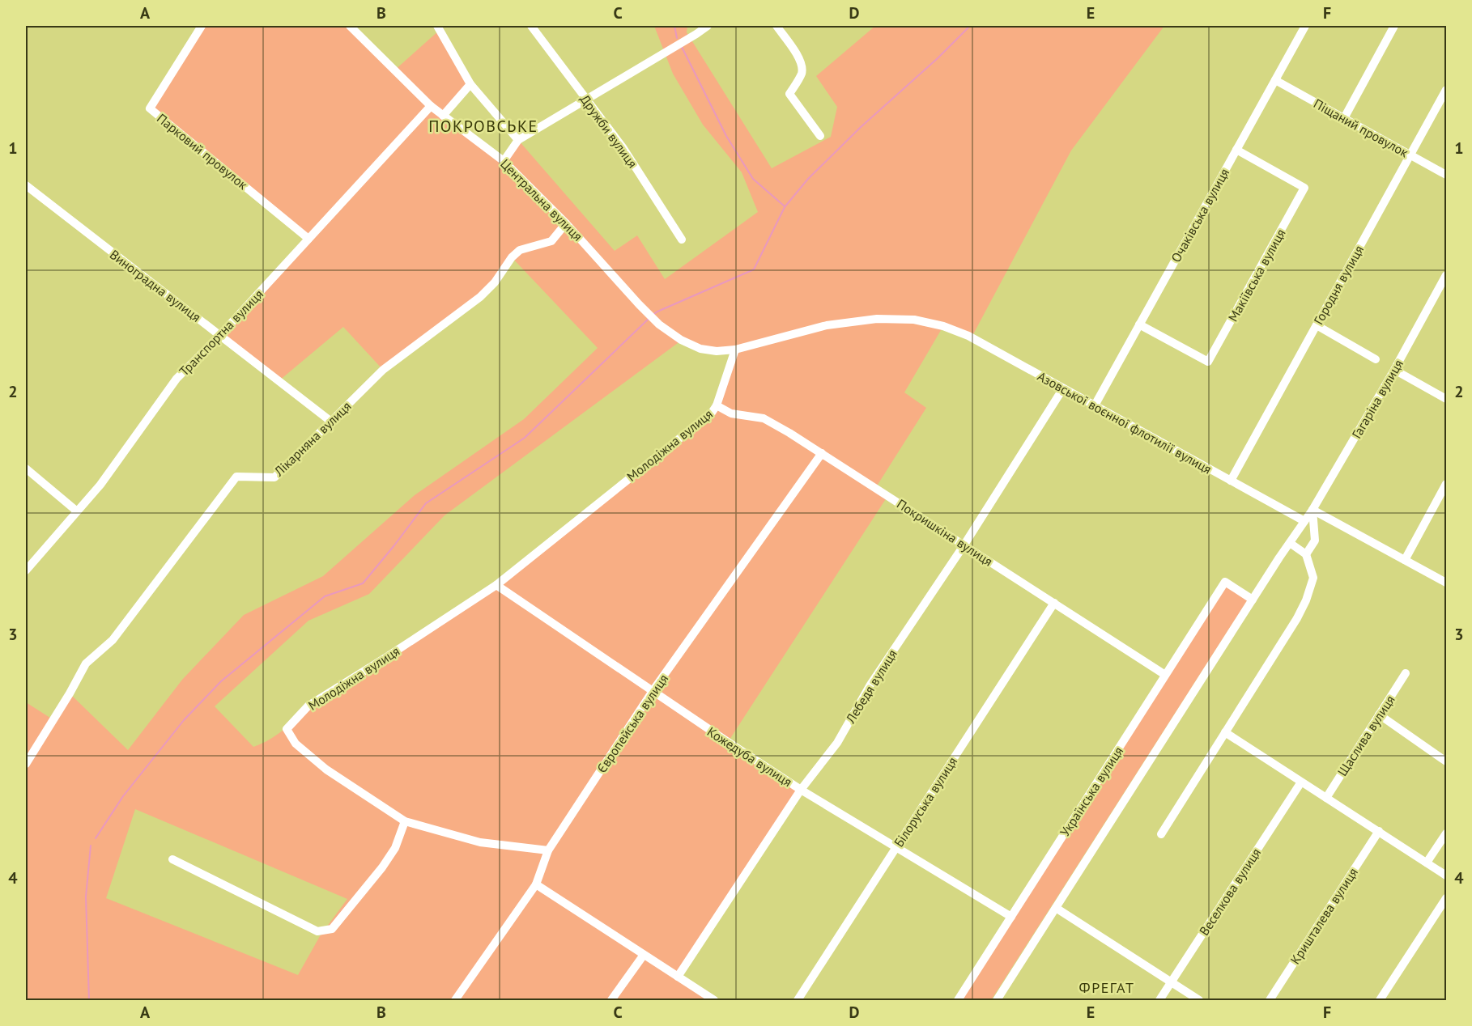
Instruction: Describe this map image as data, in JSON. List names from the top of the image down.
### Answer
{
  "streets": {
    "street": [
      "Піщаний провулок",
      "Дружби вулиця",
      "Парковий провулок",
      "Центральна вулиця",
      "Очаківська вулиця",
      "Макіївська вулиця",
      "Городня вулиця",
      "Виноградна вулиця",
      "Транспортна вулиця",
      "Гагаріна вулиця",
      "Азовської воєнної флотилії вулиця",
      "Лікарняна вулиця",
      "Молодіжна вулиця",
      "Покришкіна вулиця",
      "Лебедя вулиця",
      "Європейська вулиця",
      "Щаслива вулиця",
      "Кожедуба вулиця",
      "Українська вулиця",
      "Білоруська вулиця",
      "Веселкова вулиця",
      "Кришталева вулиця"
    ]
  },
  "crossings": [
    ["Піщаний провулок", "Очаківська вулиця"],
    ["Піщаний провулок", "Городня вулиця"],
    ["Парковий провулок", "Транспортна вулиця"],
    ["Центральна вулиця", "Транспортна вулиця"],
    ["Центральна вулиця", "Азовської воєнної флотилії вулиця"],
    ["Центральна вулиця", "Лікарняна вулиця"],
    ["Центральна вулиця", "Молодіжна вулиця"],
    ["Очаківська вулиця", "Макіївська вулиця"],
    ["Очаківська вулиця", "Азовської воєнної флотилії вулиця"],
    ["Городня вулиця", "Азовської воєнної флотилії вулиця"],
    ["Виноградна вулиця", "Транспортна вулиця"],
    ["Виноградна вулиця", "Лікарняна вулиця"],
    ["Гагаріна вулиця", "Азовської воєнної флотилії вулиця"],
    ["Гагаріна вулиця", "Українська вулиця"],
    ["Азовської воєнної флотилії вулиця", "Молодіжна вулиця"],
    ["Азовської воєнної флотилії вулиця", "Лебедя вулиця"],
    ["Молодіжна вулиця", "Покришкіна вулиця"],
    ["Молодіжна вулиця", "Кожедуба вулиця"],
    ["Покришкіна вулиця", "Лебедя вулиця"],
    ["Покришкіна вулиця", "Європейська вулиця"],
    ["Покришкіна вулиця", "Українська вулиця"],
    ["Покришкіна вулиця", "Білоруська вулиця"],
    ["Лебедя вулиця", "Кожедуба вулиця"],
    ["Європейська вулиця", "Кожедуба вулиця"],
    ["Кожедуба вулиця", "Українська вулиця"],
    ["Кожедуба вулиця", "Білоруська вулиця"]
  ],
  "districts": ["ПОКРОВСЬКЕ", "ФРЕГАТ"],
  "grid": {
    "columns": [
      "A",
      "B",
      "C",
      "D",
      "E",
      "F"
    ],
    "rows": [
      "1",
      "2",
      "3",
      "4"
    ]
  }
}
